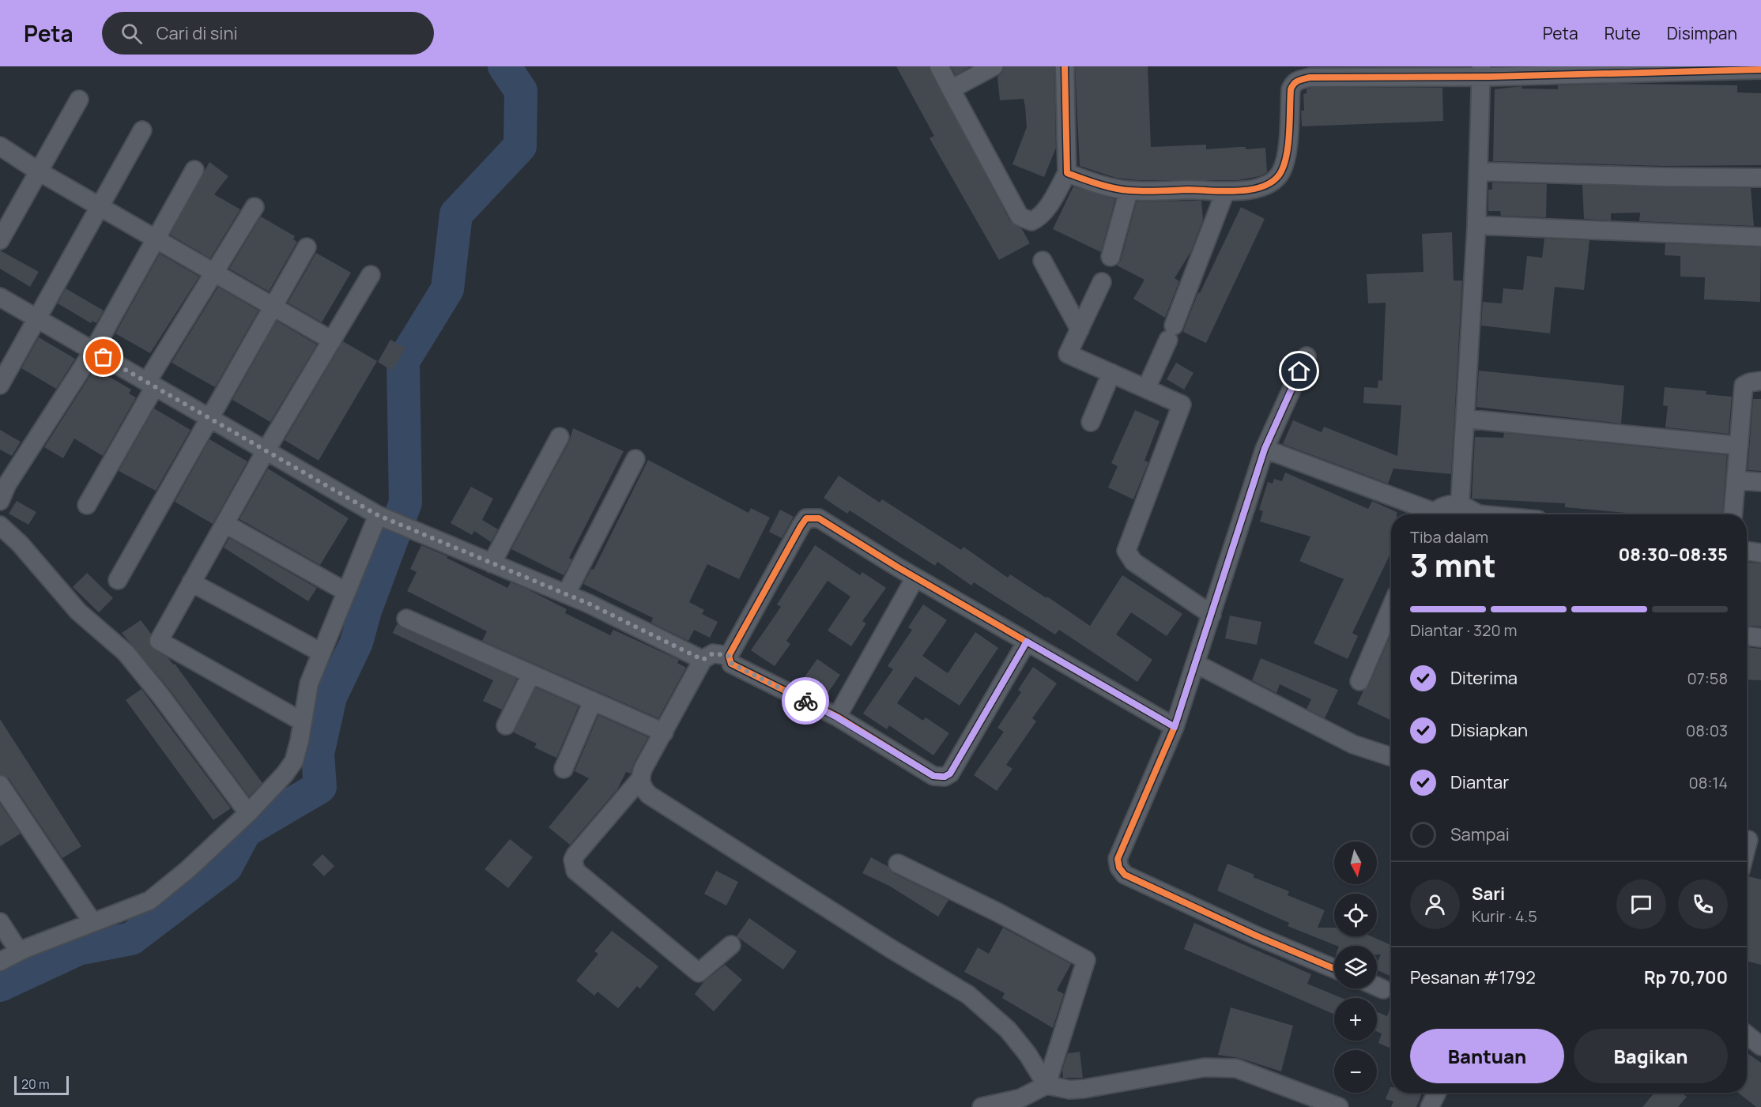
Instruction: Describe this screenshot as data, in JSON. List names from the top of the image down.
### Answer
{
  "scale_bar": "20 m",
  "north": "bottom",
  "page": {
    "header": "Peta",
    "search": "Cari di sini",
    "nav": ["Peta", "Rute", "Disimpan"],
    "heading": ["3 mnt", "Tiba dalam", "08:30–08:35"],
    "panel": [
      "Sari",
      "Kurir · 4.5",
      "Pesanan #1792",
      "Rp 70,700"
    ],
    "bar": "Diantar · 320 m",
    "list": [
      ["Diterima", "07:58"],
      ["Disiapkan", "08:03"],
      ["Diantar", "08:14"],
      "Sampai"
    ],
    "map_buttons": ["+", "−"],
    "buttons": ["Bantuan", "Bagikan"],
    "scale": "20 m"
  }
}
